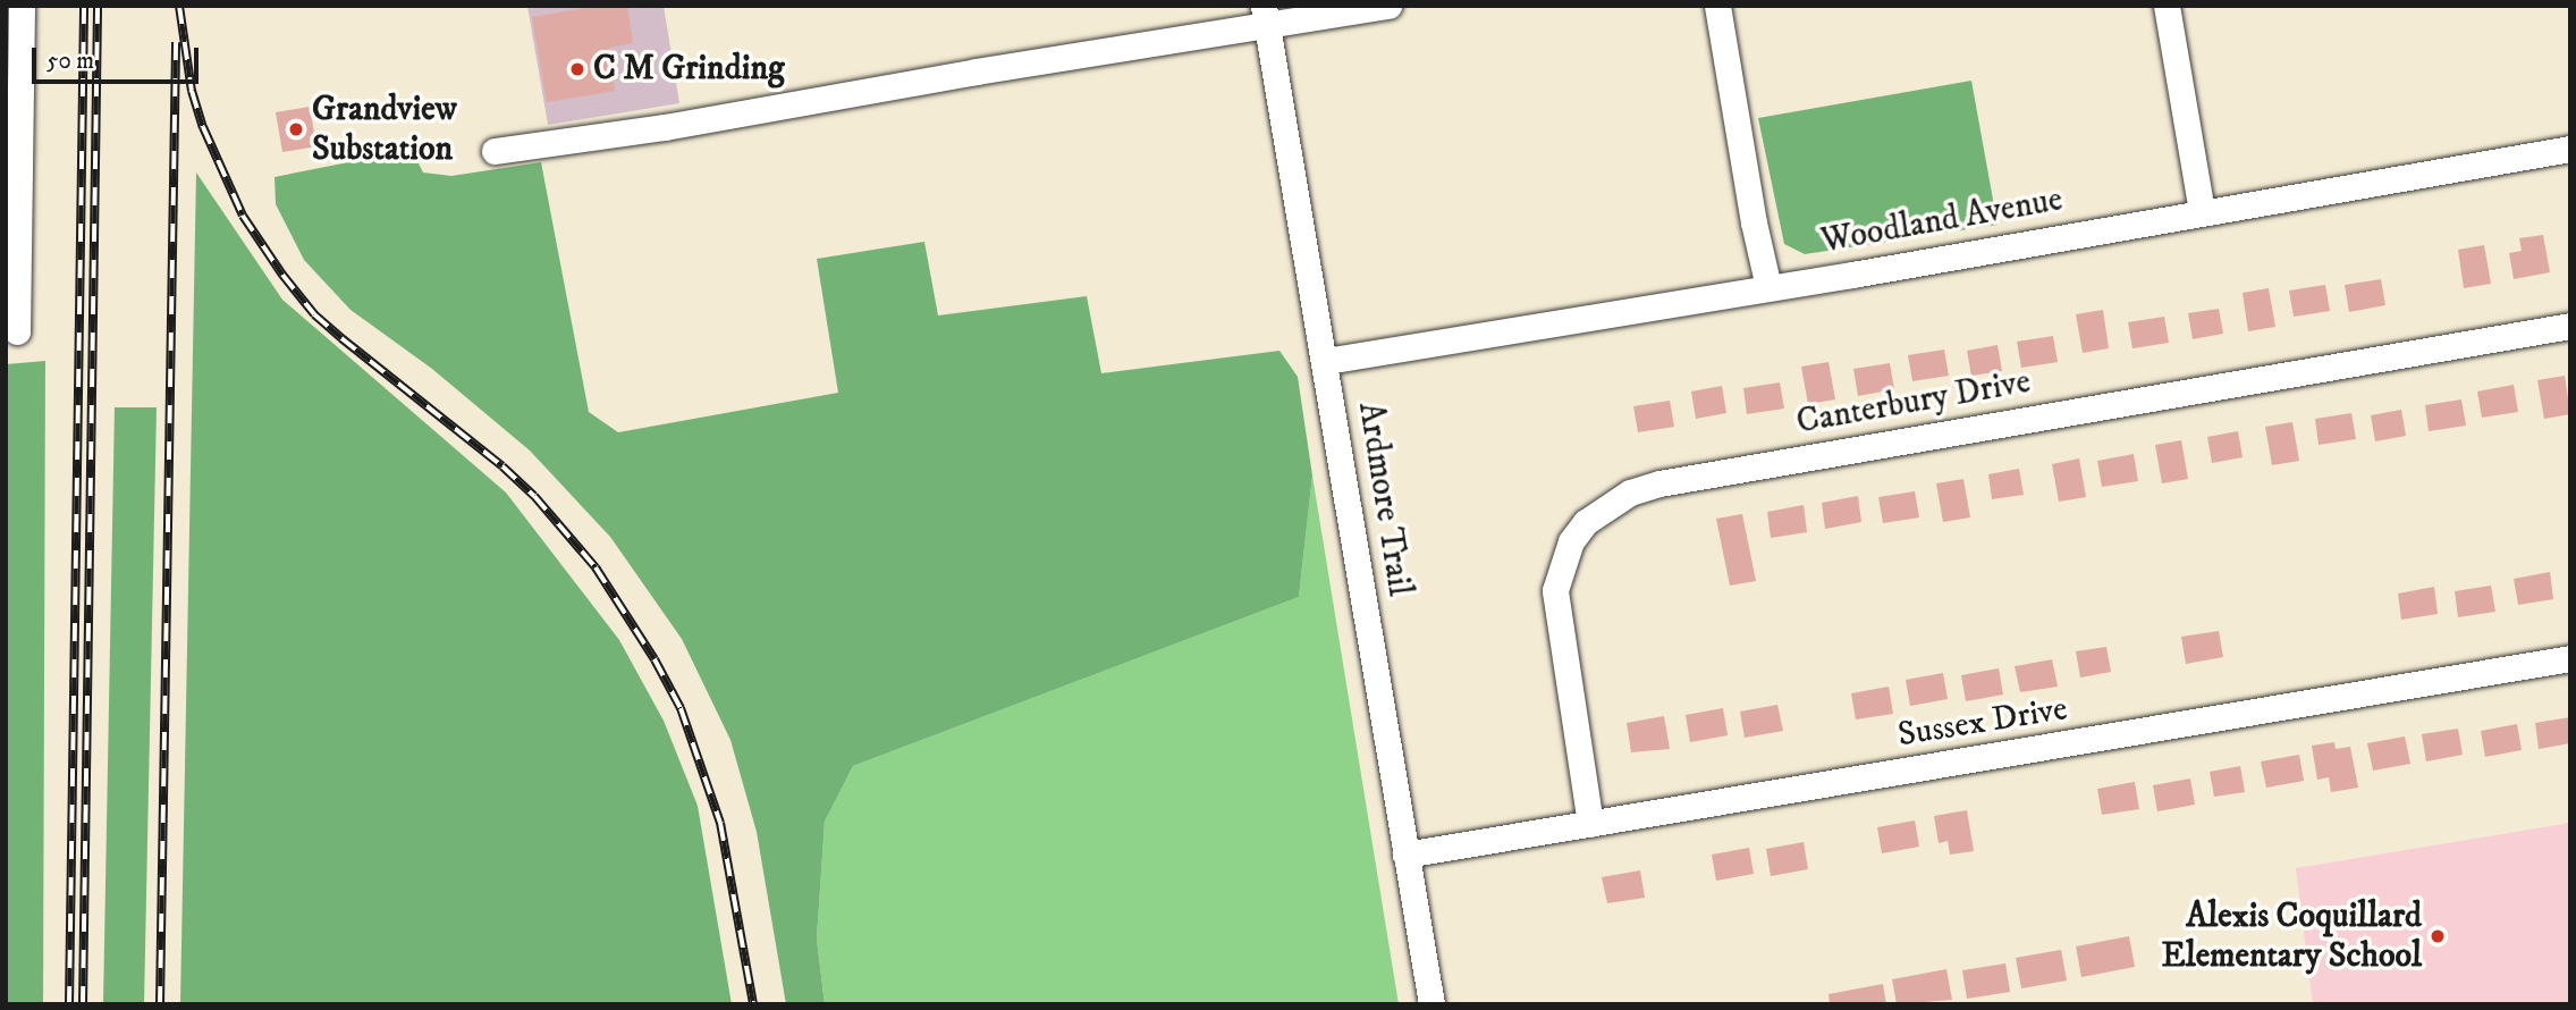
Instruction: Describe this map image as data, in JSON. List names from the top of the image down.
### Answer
{
  "streets": {
    "street": [
      "Woodland Avenue",
      "Canterbury Drive",
      "Ardmore Trail",
      "Sussex Drive"
    ]
  },
  "crossings": [
    ["Woodland Avenue", "Ardmore Trail"],
    ["Canterbury Drive", "Sussex Drive"],
    ["Ardmore Trail", "Sussex Drive"]
  ],
  "places": ["C M Grinding", "Grandview Substation", "Alexis Coquillard Elementary School"],
  "scale_bar": "50 m"
}
